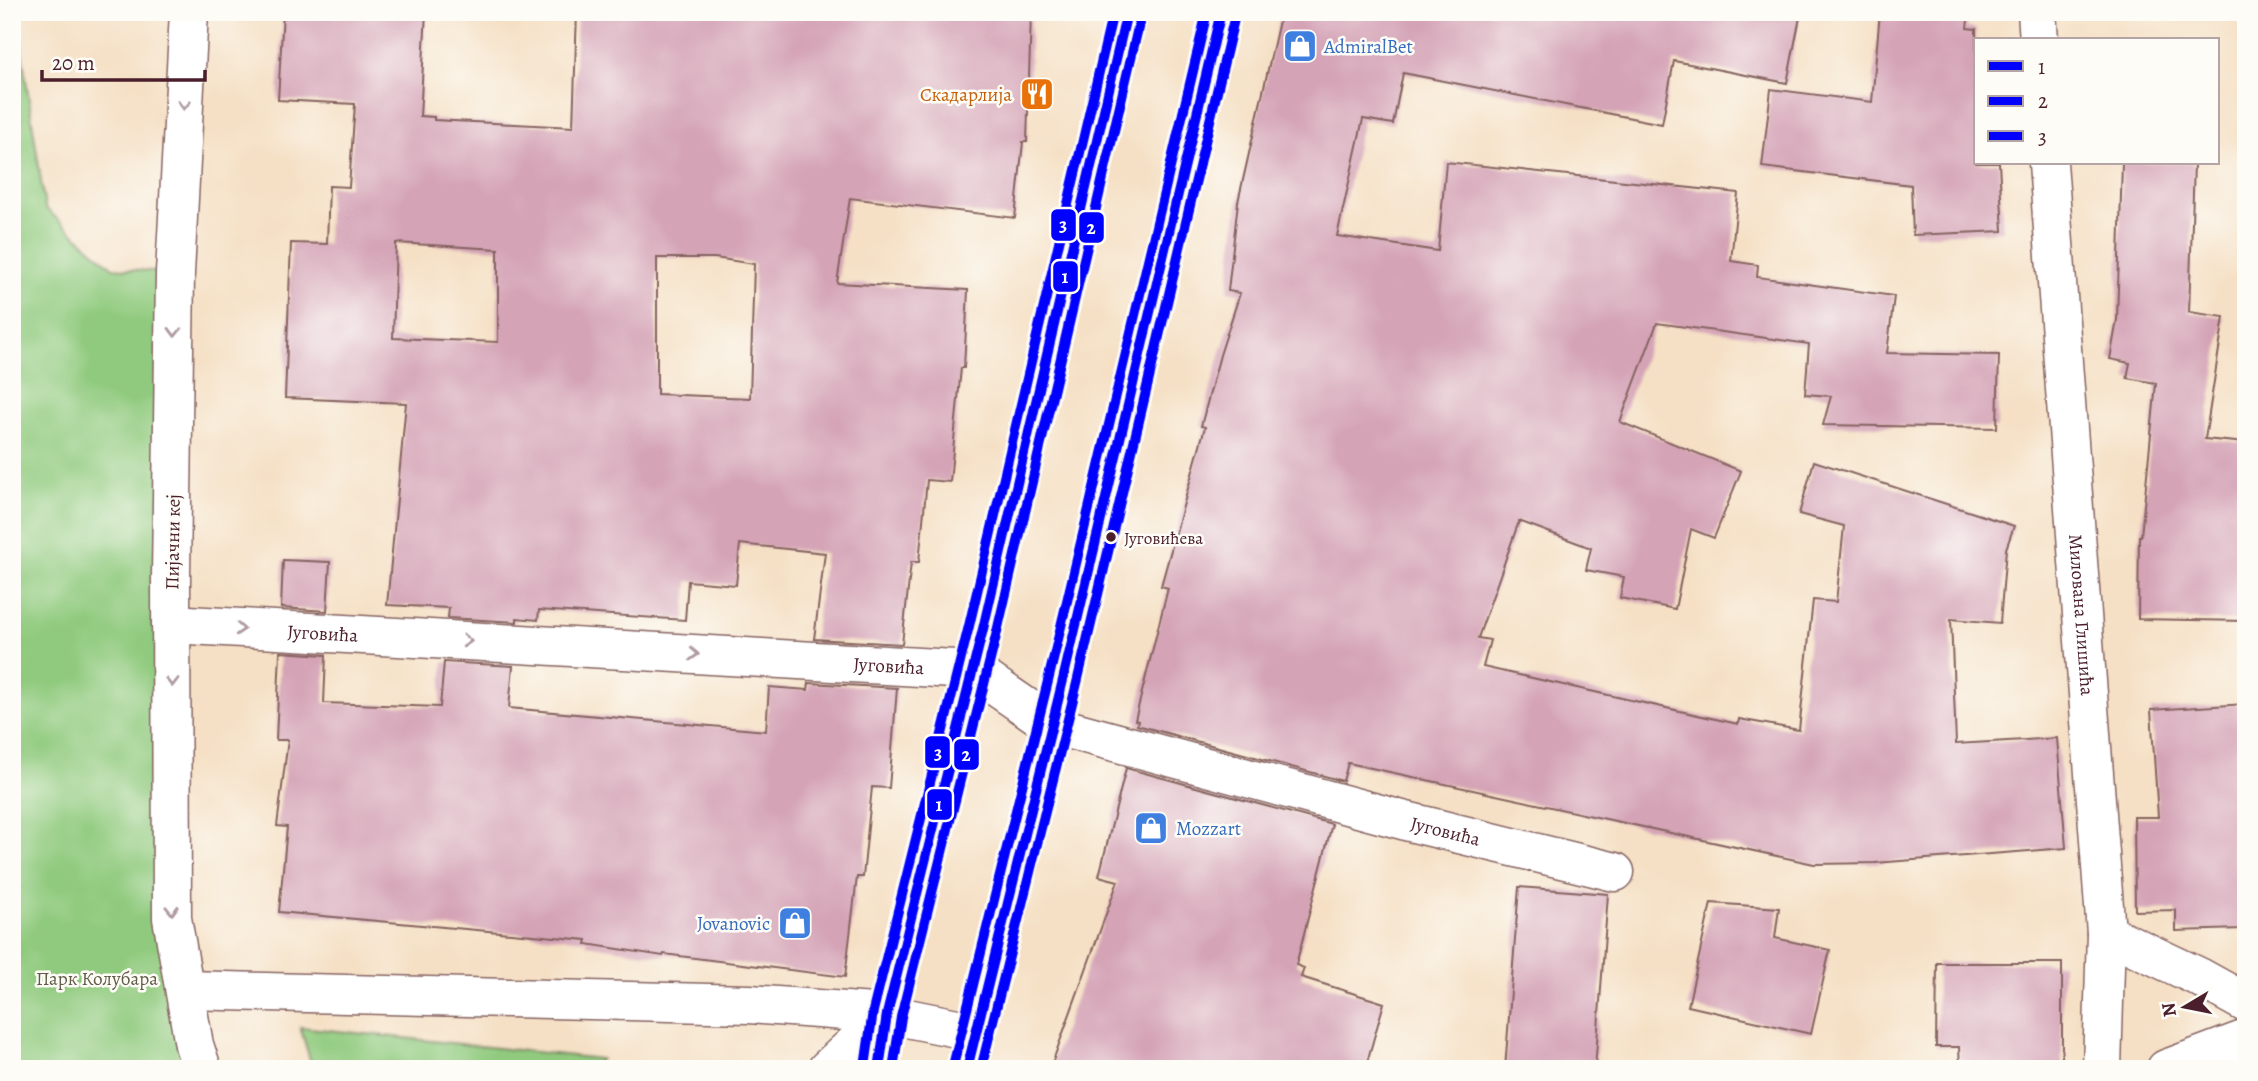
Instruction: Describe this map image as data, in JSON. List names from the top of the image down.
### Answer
{
  "streets": {
    "street": ["Пијачни кеј", "Милована Глишића", "Југовића"]
  },
  "crossings": [
    ["Пијачни кеј", "Југовића"]
  ],
  "one_way": ["Пијачни кеј", "Југовића"],
  "parks": ["Парк Колубара"],
  "places": {
    "shop": ["AdmiralBet", "Mozzart", "Jovanovic"],
    "restaurant": ["Скадарлија"],
    "other": ["Југовићева"]
  },
  "lines": ["transit line 1", "transit line 3", "transit line 2"],
  "legend": ["1", "2", "3"],
  "scale_bar": "20 m",
  "north": "left"
}
